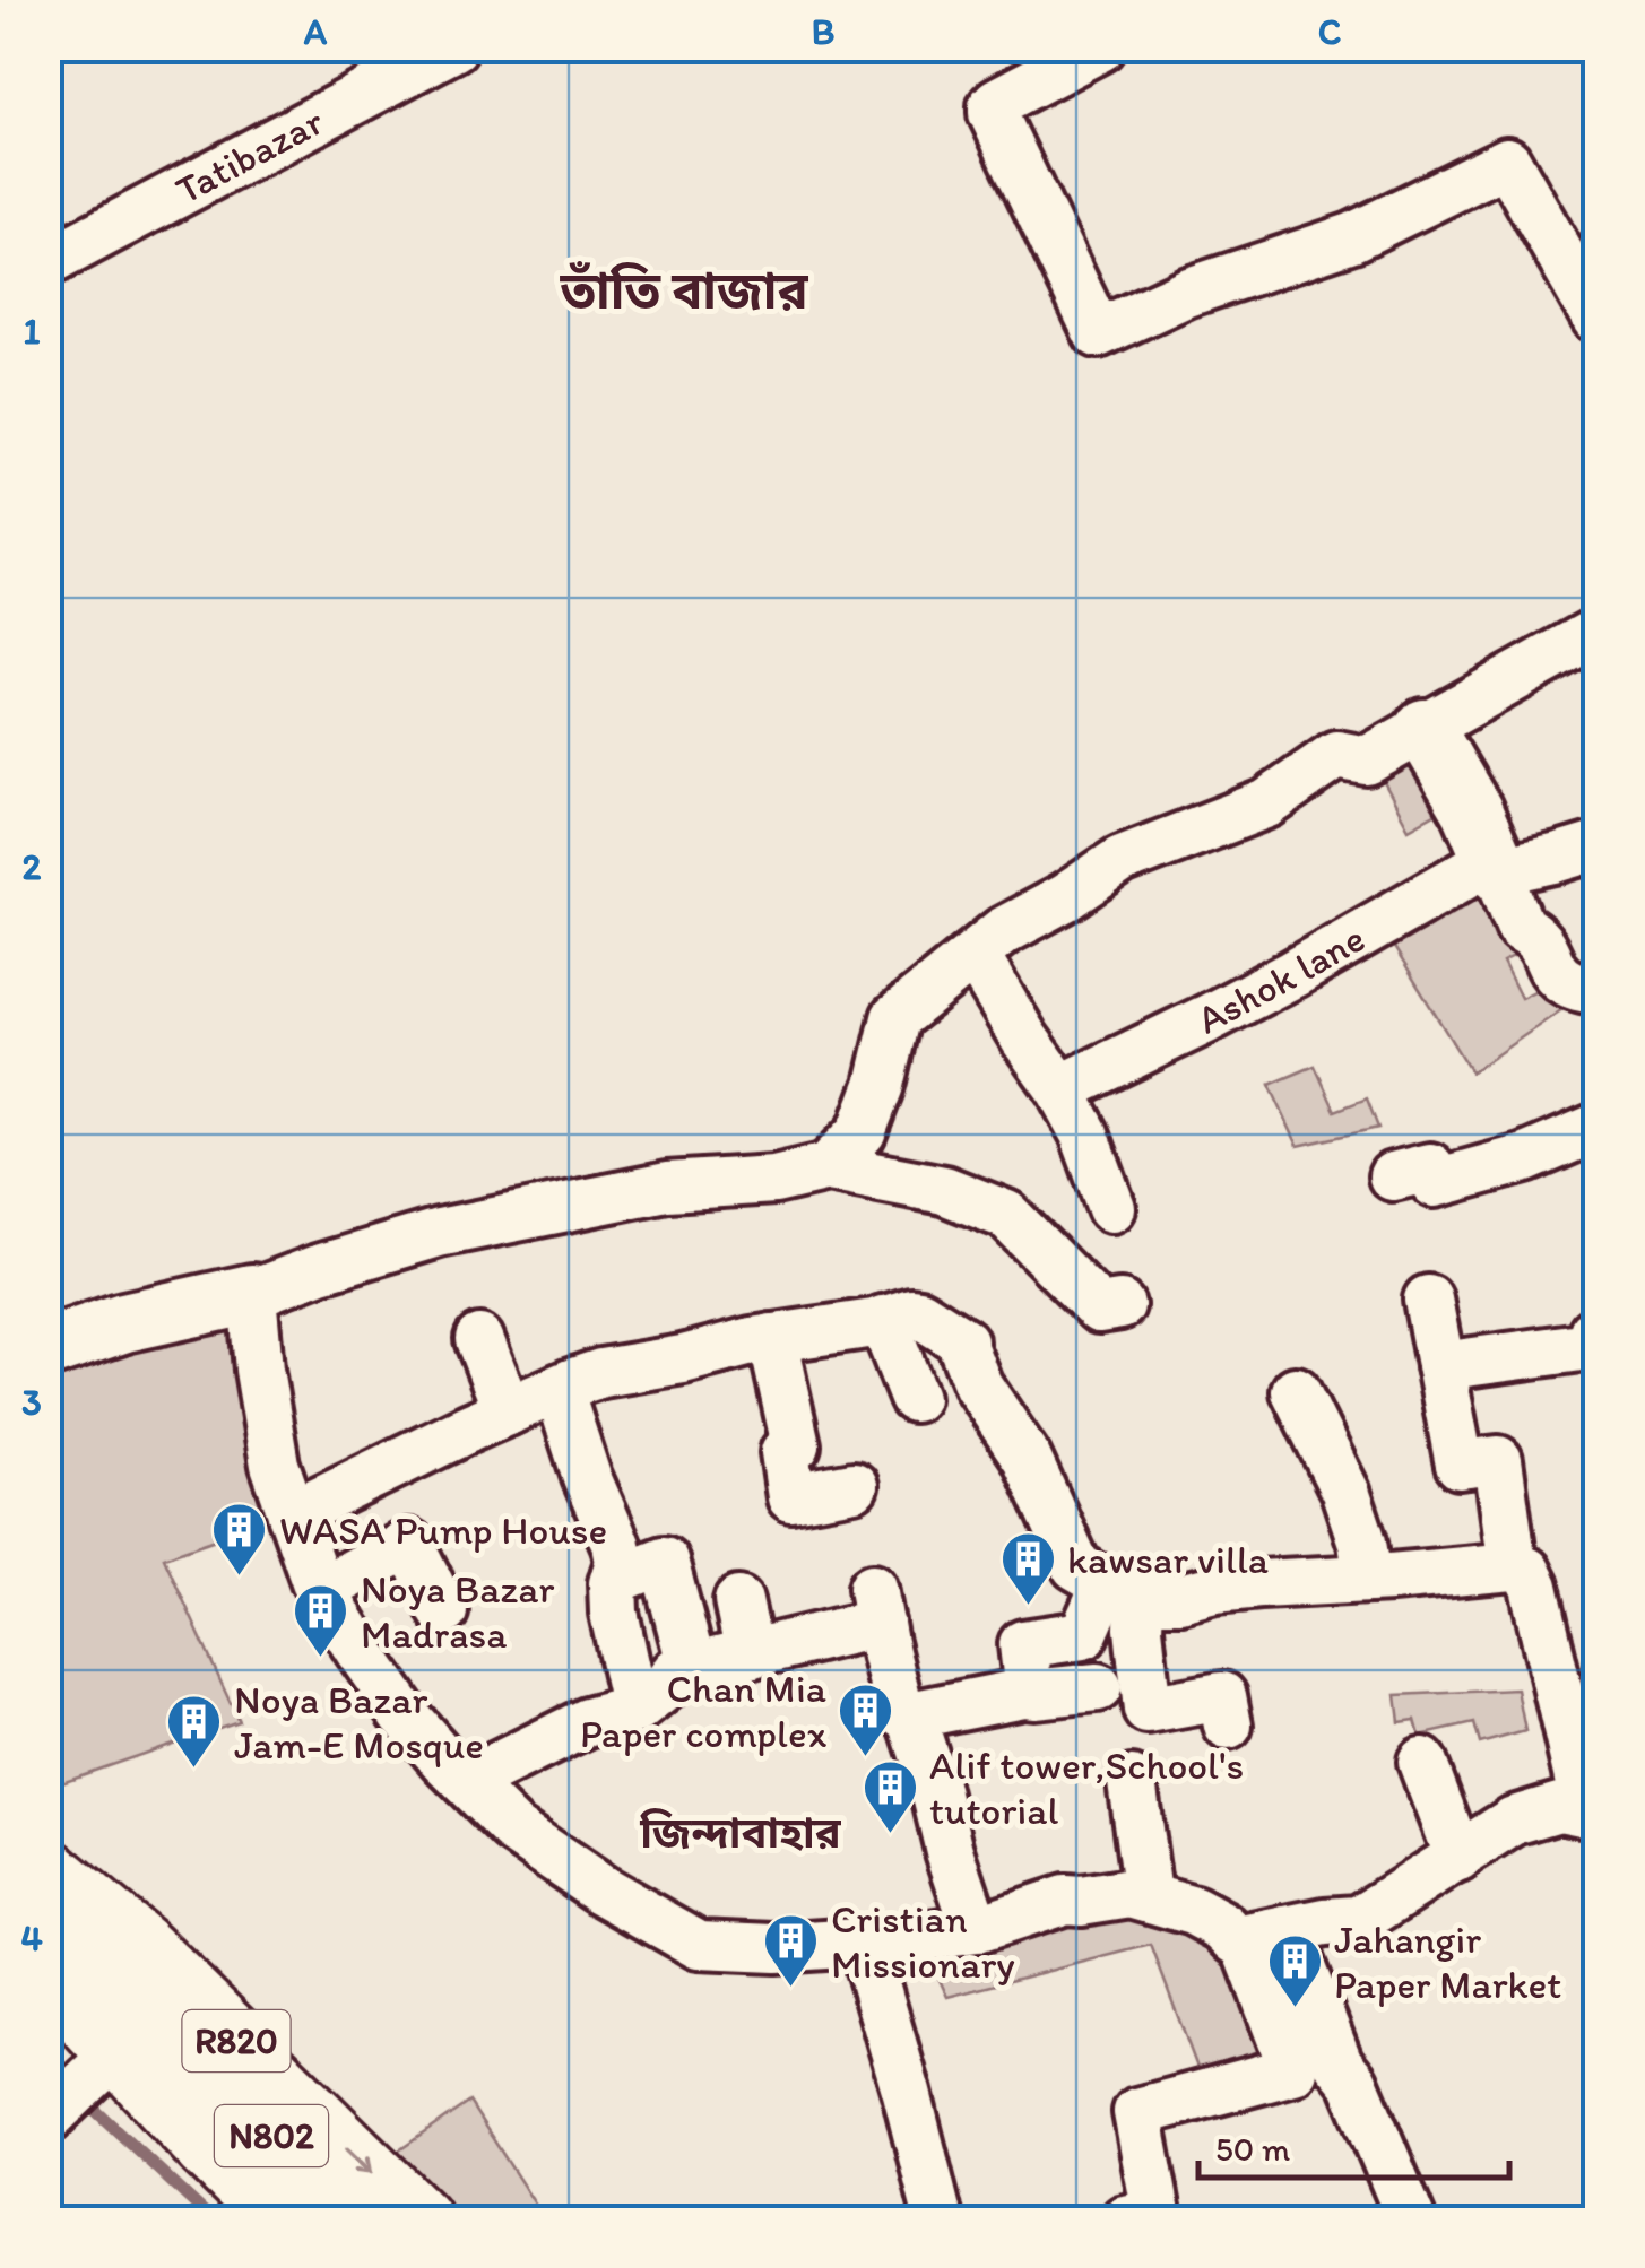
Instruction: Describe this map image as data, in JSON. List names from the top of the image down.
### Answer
{
  "streets": {
    "highway": ["R820", "N802"],
    "street": ["Tatibazar", "Ashok lane"]
  },
  "crossings": [
    ["R820", "N802"]
  ],
  "districts": ["তাঁতি বাজার", "জিন্দাবাহার"],
  "places": {
    "building": [
      "WASA Pump House",
      "kawsar villa",
      "Noya Bazar Madrasa",
      "Chan Mia Paper complex",
      "Noya Bazar Jam-E Mosque",
      "Alif tower,School's tutorial",
      "Cristian Missionary",
      "Jahangir Paper Market"
    ]
  },
  "scale_bar": "50 m",
  "grid": {
    "columns": ["A", "B", "C"],
    "rows": [
      "1",
      "2",
      "3",
      "4"
    ]
  }
}
